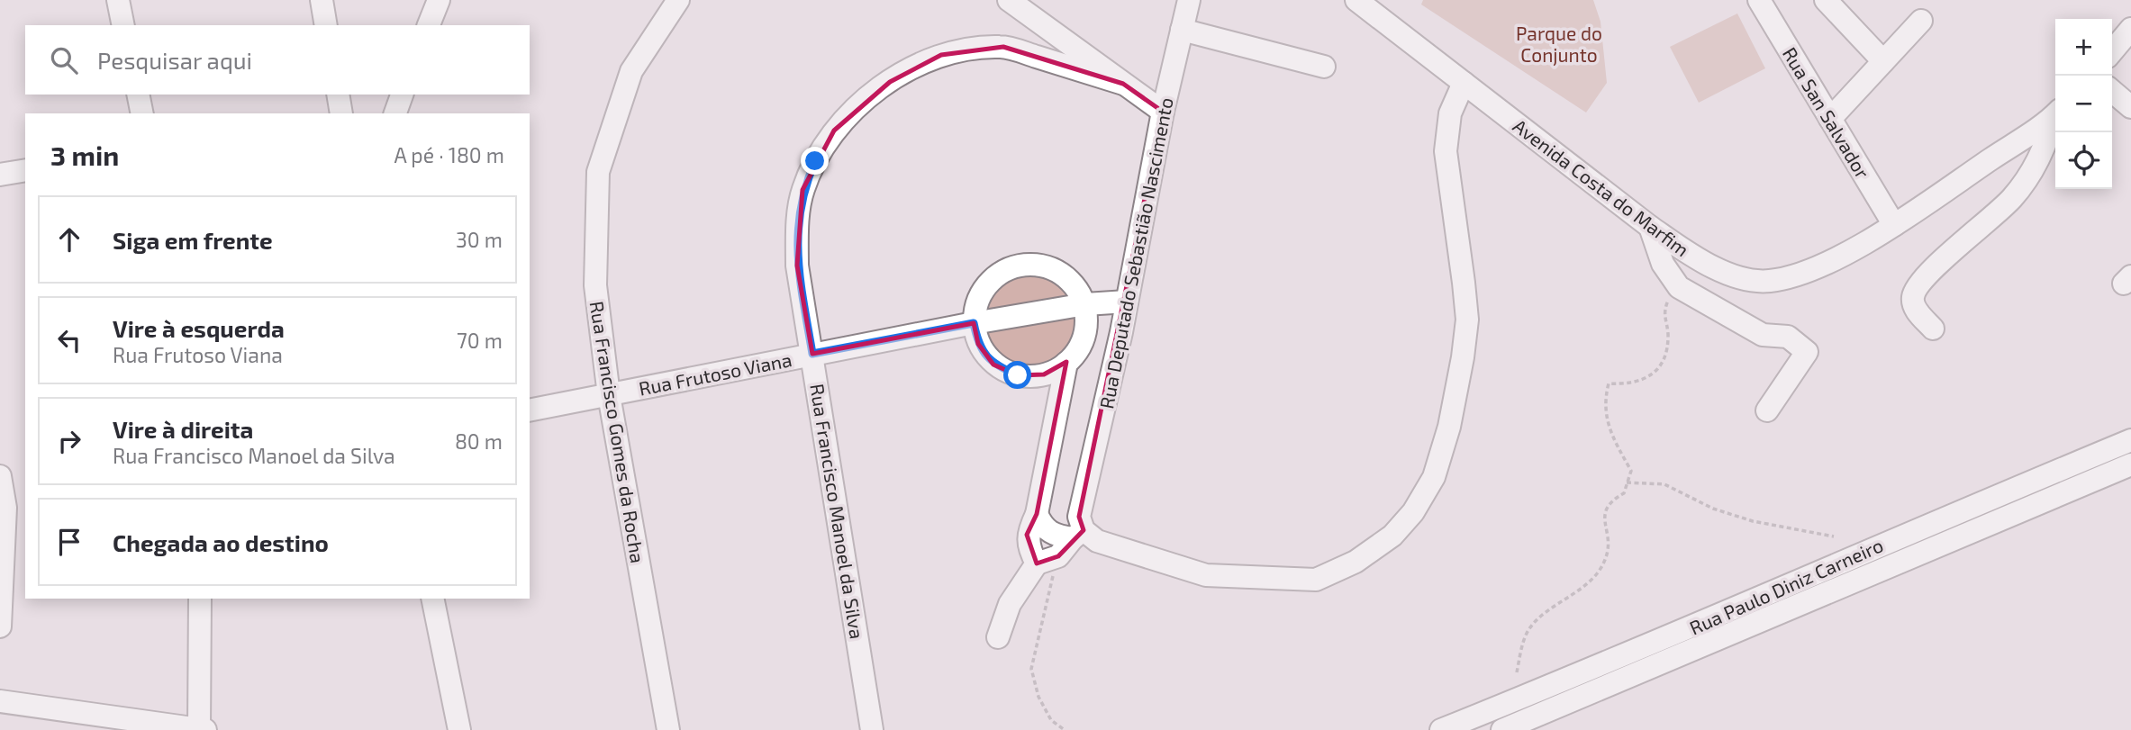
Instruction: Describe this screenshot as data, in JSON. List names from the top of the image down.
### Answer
{
  "streets": {
    "street": [
      "Rua San Salvador",
      "Avenida Costa do Marfim",
      "Rua Deputado Sebastião Nascimento",
      "Rua Frutoso Viana",
      "Rua Francisco Gomes da Rocha",
      "Rua Francisco Manoel da Silva",
      "Rua Paulo Diniz Carneiro"
    ]
  },
  "crossings": [
    ["Rua San Salvador", "Avenida Costa do Marfim"],
    ["Rua Deputado Sebastião Nascimento", "Rua Frutoso Viana"],
    ["Rua Frutoso Viana", "Rua Francisco Gomes da Rocha"],
    ["Rua Frutoso Viana", "Rua Francisco Manoel da Silva"]
  ],
  "parks": ["Parque do Conjunto"],
  "page": {
    "map_buttons": ["+", "−"],
    "search": "Pesquisar aqui",
    "heading": ["3 min", "A pé · 180 m"],
    "list": [
      ["Siga em frente", "30 m"],
      ["Vire à esquerda", "Rua Frutoso Viana", "70 m"],
      ["Vire à direita", "Rua Francisco Manoel da Silva", "80 m"],
      "Chegada ao destino"
    ]
  }
}
